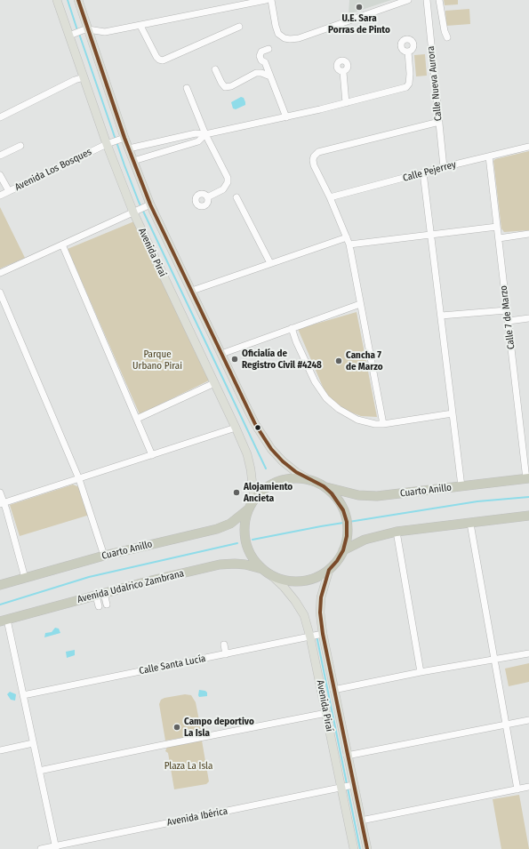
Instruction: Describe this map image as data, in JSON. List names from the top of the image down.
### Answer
{
  "streets": {
    "highway": ["Cuarto Anillo", "Avenida Udalrico Zambrana"],
    "main road": ["Avenida Piraí"],
    "street": [
      "Calle Nueva Aurora",
      "Avenida Los Bosques",
      "Calle Pejerrey",
      "Calle 7 de Marzo",
      "Calle Santa Lucía",
      "Avenida Ibérica"
    ]
  },
  "crossings": [
    ["Calle Nueva Aurora", "Calle Pejerrey"],
    ["Avenida Los Bosques", "Avenida Piraí"],
    ["Calle Pejerrey", "Calle 7 de Marzo"],
    ["Avenida Piraí", "Cuarto Anillo"],
    ["Avenida Piraí", "Avenida Udalrico Zambrana"],
    ["Avenida Piraí", "Calle Santa Lucía"],
    ["Avenida Piraí", "Avenida Ibérica"],
    ["Calle 7 de Marzo", "Cuarto Anillo"],
    ["Cuarto Anillo", "Avenida Udalrico Zambrana"]
  ],
  "parks": ["Parque Urbano Pirai", "Plaza La Isla"],
  "places": [
    "U.E. Sara Porras de Pinto",
    "Oficialía de Registro Civil #4248",
    "Cancha 7 de Marzo",
    "Alojamiento Ancieta",
    "Campo deportivo La Isla"
  ]
}
